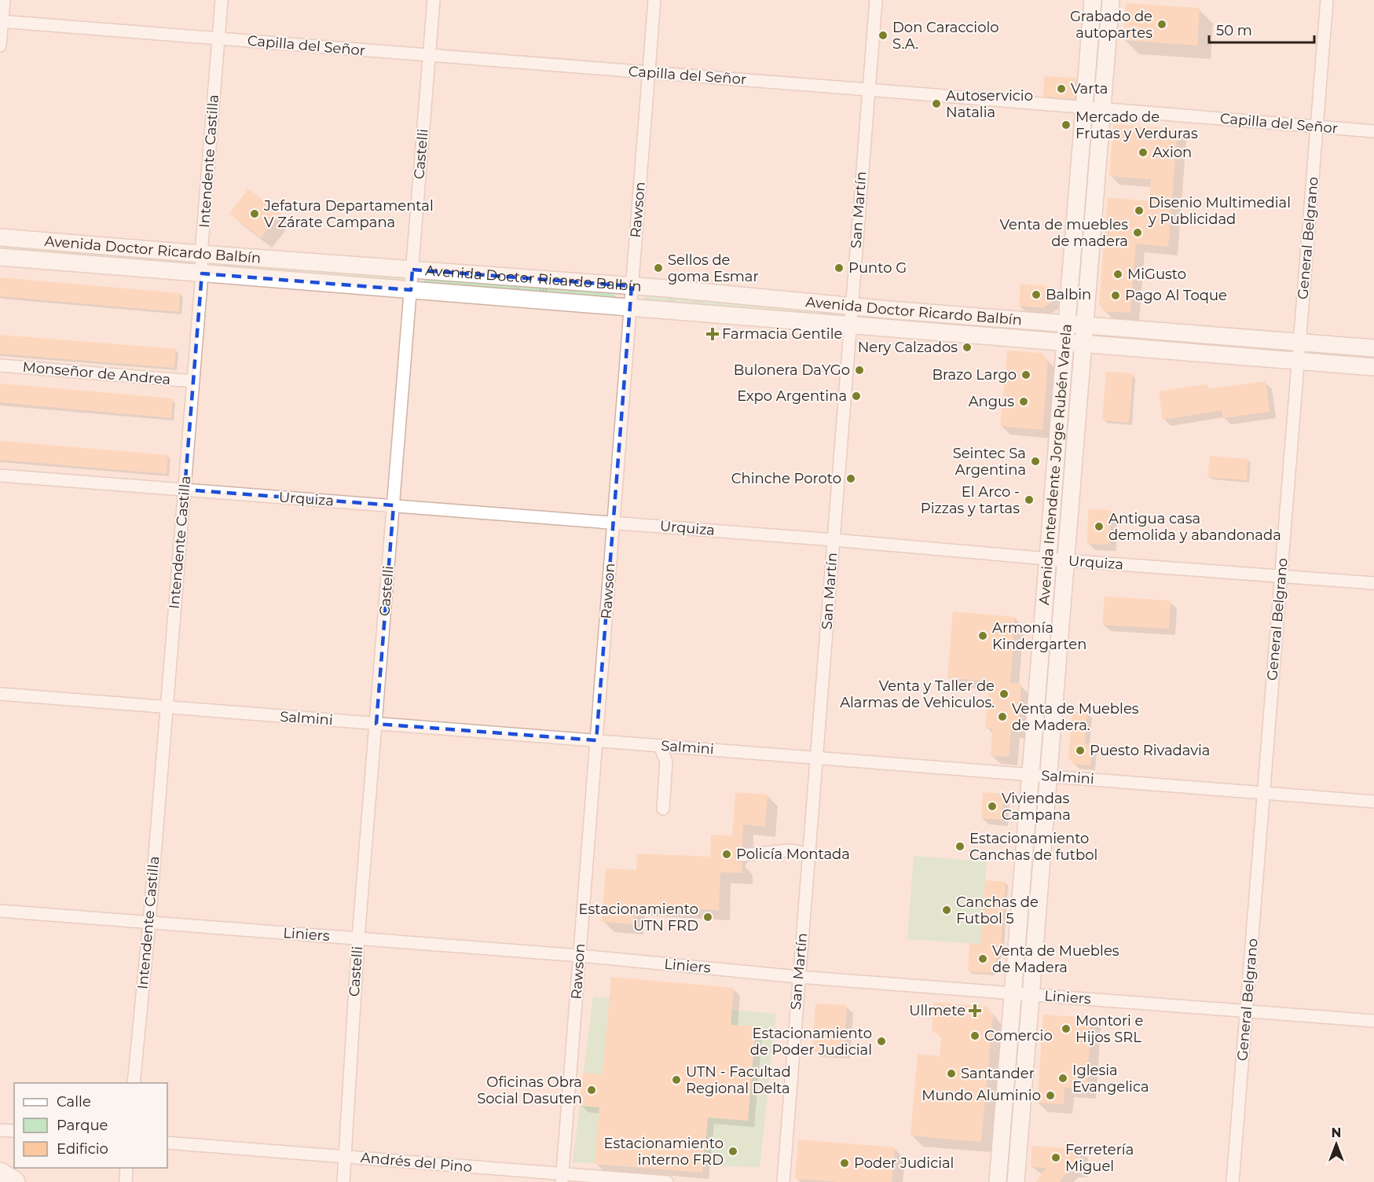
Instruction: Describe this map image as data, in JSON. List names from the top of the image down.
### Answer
{
  "streets": {
    "main road": ["Avenida Doctor Ricardo Balbín", "Avenida Intendente Jorge Rubén Varela"],
    "street": [
      "Capilla del Señor",
      "Castelli",
      "Intendente Castilla",
      "Rawson",
      "San Martín",
      "General Belgrano",
      "Monseñor de Andrea",
      "Urquiza",
      "Salmini",
      "Liniers",
      "Andrés del Pino"
    ]
  },
  "crossings": [
    ["Capilla del Señor", "Castelli"],
    ["Capilla del Señor", "Intendente Castilla"],
    ["Capilla del Señor", "Rawson"],
    ["Capilla del Señor", "San Martín"],
    ["Capilla del Señor", "General Belgrano"],
    ["Capilla del Señor", "Avenida Intendente Jorge Rubén Varela"],
    ["Castelli", "Avenida Doctor Ricardo Balbín"],
    ["Castelli", "Urquiza"],
    ["Castelli", "Salmini"],
    ["Castelli", "Liniers"],
    ["Castelli", "Andrés del Pino"],
    ["Intendente Castilla", "Avenida Doctor Ricardo Balbín"],
    ["Intendente Castilla", "Monseñor de Andrea"],
    ["Intendente Castilla", "Urquiza"],
    ["Intendente Castilla", "Salmini"],
    ["Intendente Castilla", "Liniers"],
    ["Rawson", "Avenida Doctor Ricardo Balbín"],
    ["Rawson", "Urquiza"],
    ["Rawson", "Salmini"],
    ["Rawson", "Liniers"],
    ["Rawson", "Andrés del Pino"],
    ["San Martín", "Avenida Doctor Ricardo Balbín"],
    ["San Martín", "Urquiza"],
    ["San Martín", "Salmini"],
    ["San Martín", "Liniers"],
    ["General Belgrano", "Avenida Doctor Ricardo Balbín"],
    ["General Belgrano", "Urquiza"],
    ["General Belgrano", "Salmini"],
    ["General Belgrano", "Liniers"],
    ["Avenida Doctor Ricardo Balbín", "Avenida Intendente Jorge Rubén Varela"],
    ["Avenida Intendente Jorge Rubén Varela", "Urquiza"],
    ["Avenida Intendente Jorge Rubén Varela", "Salmini"],
    ["Avenida Intendente Jorge Rubén Varela", "Liniers"]
  ],
  "places": {
    "other": [
      "Grabado de autopartes",
      "Don Caracciolo S.A.",
      "Varta",
      "Autoservicio Natalia",
      "Mercado de Frutas y Verduras",
      "Axion",
      "Disenio Multimedial y Publicidad",
      "Jefatura Departamental V Zárate Campana",
      "Venta de muebles de madera",
      "Sellos de goma Esmar",
      "Punto G",
      "MiGusto",
      "Balbin",
      "Pago Al Toque",
      "Nery Calzados",
      "Bulonera DaYGo",
      "Brazo Largo",
      "Expo Argentina",
      "Angus",
      "Seintec Sa Argentina",
      "Chinche Poroto",
      "El Arco - Pizzas y tartas",
      "Antigua casa demolida y abandonada",
      "Armonía Kindergarten",
      "Venta y Taller de Alarmas de Vehiculos.",
      "Venta de Muebles de Madera.",
      "Puesto Rivadavia",
      "Viviendas Campana",
      "Estacionamiento Canchas de futbol",
      "Policía Montada",
      "Canchas de Futbol 5",
      "Estacionamiento UTN FRD",
      "Venta de Muebles de Madera",
      "Montori e Hijos SRL",
      "Comercio",
      "Estacionamiento de Poder Judicial",
      "Santander",
      "Iglesia Evangelica",
      "UTN - Facultad Regional Delta",
      "Oficinas Obra Social Dasuten",
      "Mundo Aluminio",
      "Estacionamiento interno FRD",
      "Ferretería Miguel",
      "Poder Judicial"
    ],
    "health": ["Farmacia Gentile", "Ullmete"]
  },
  "legend": ["Calle", "Parque", "Edificio"],
  "scale_bar": "50 m",
  "north": "top"
}
